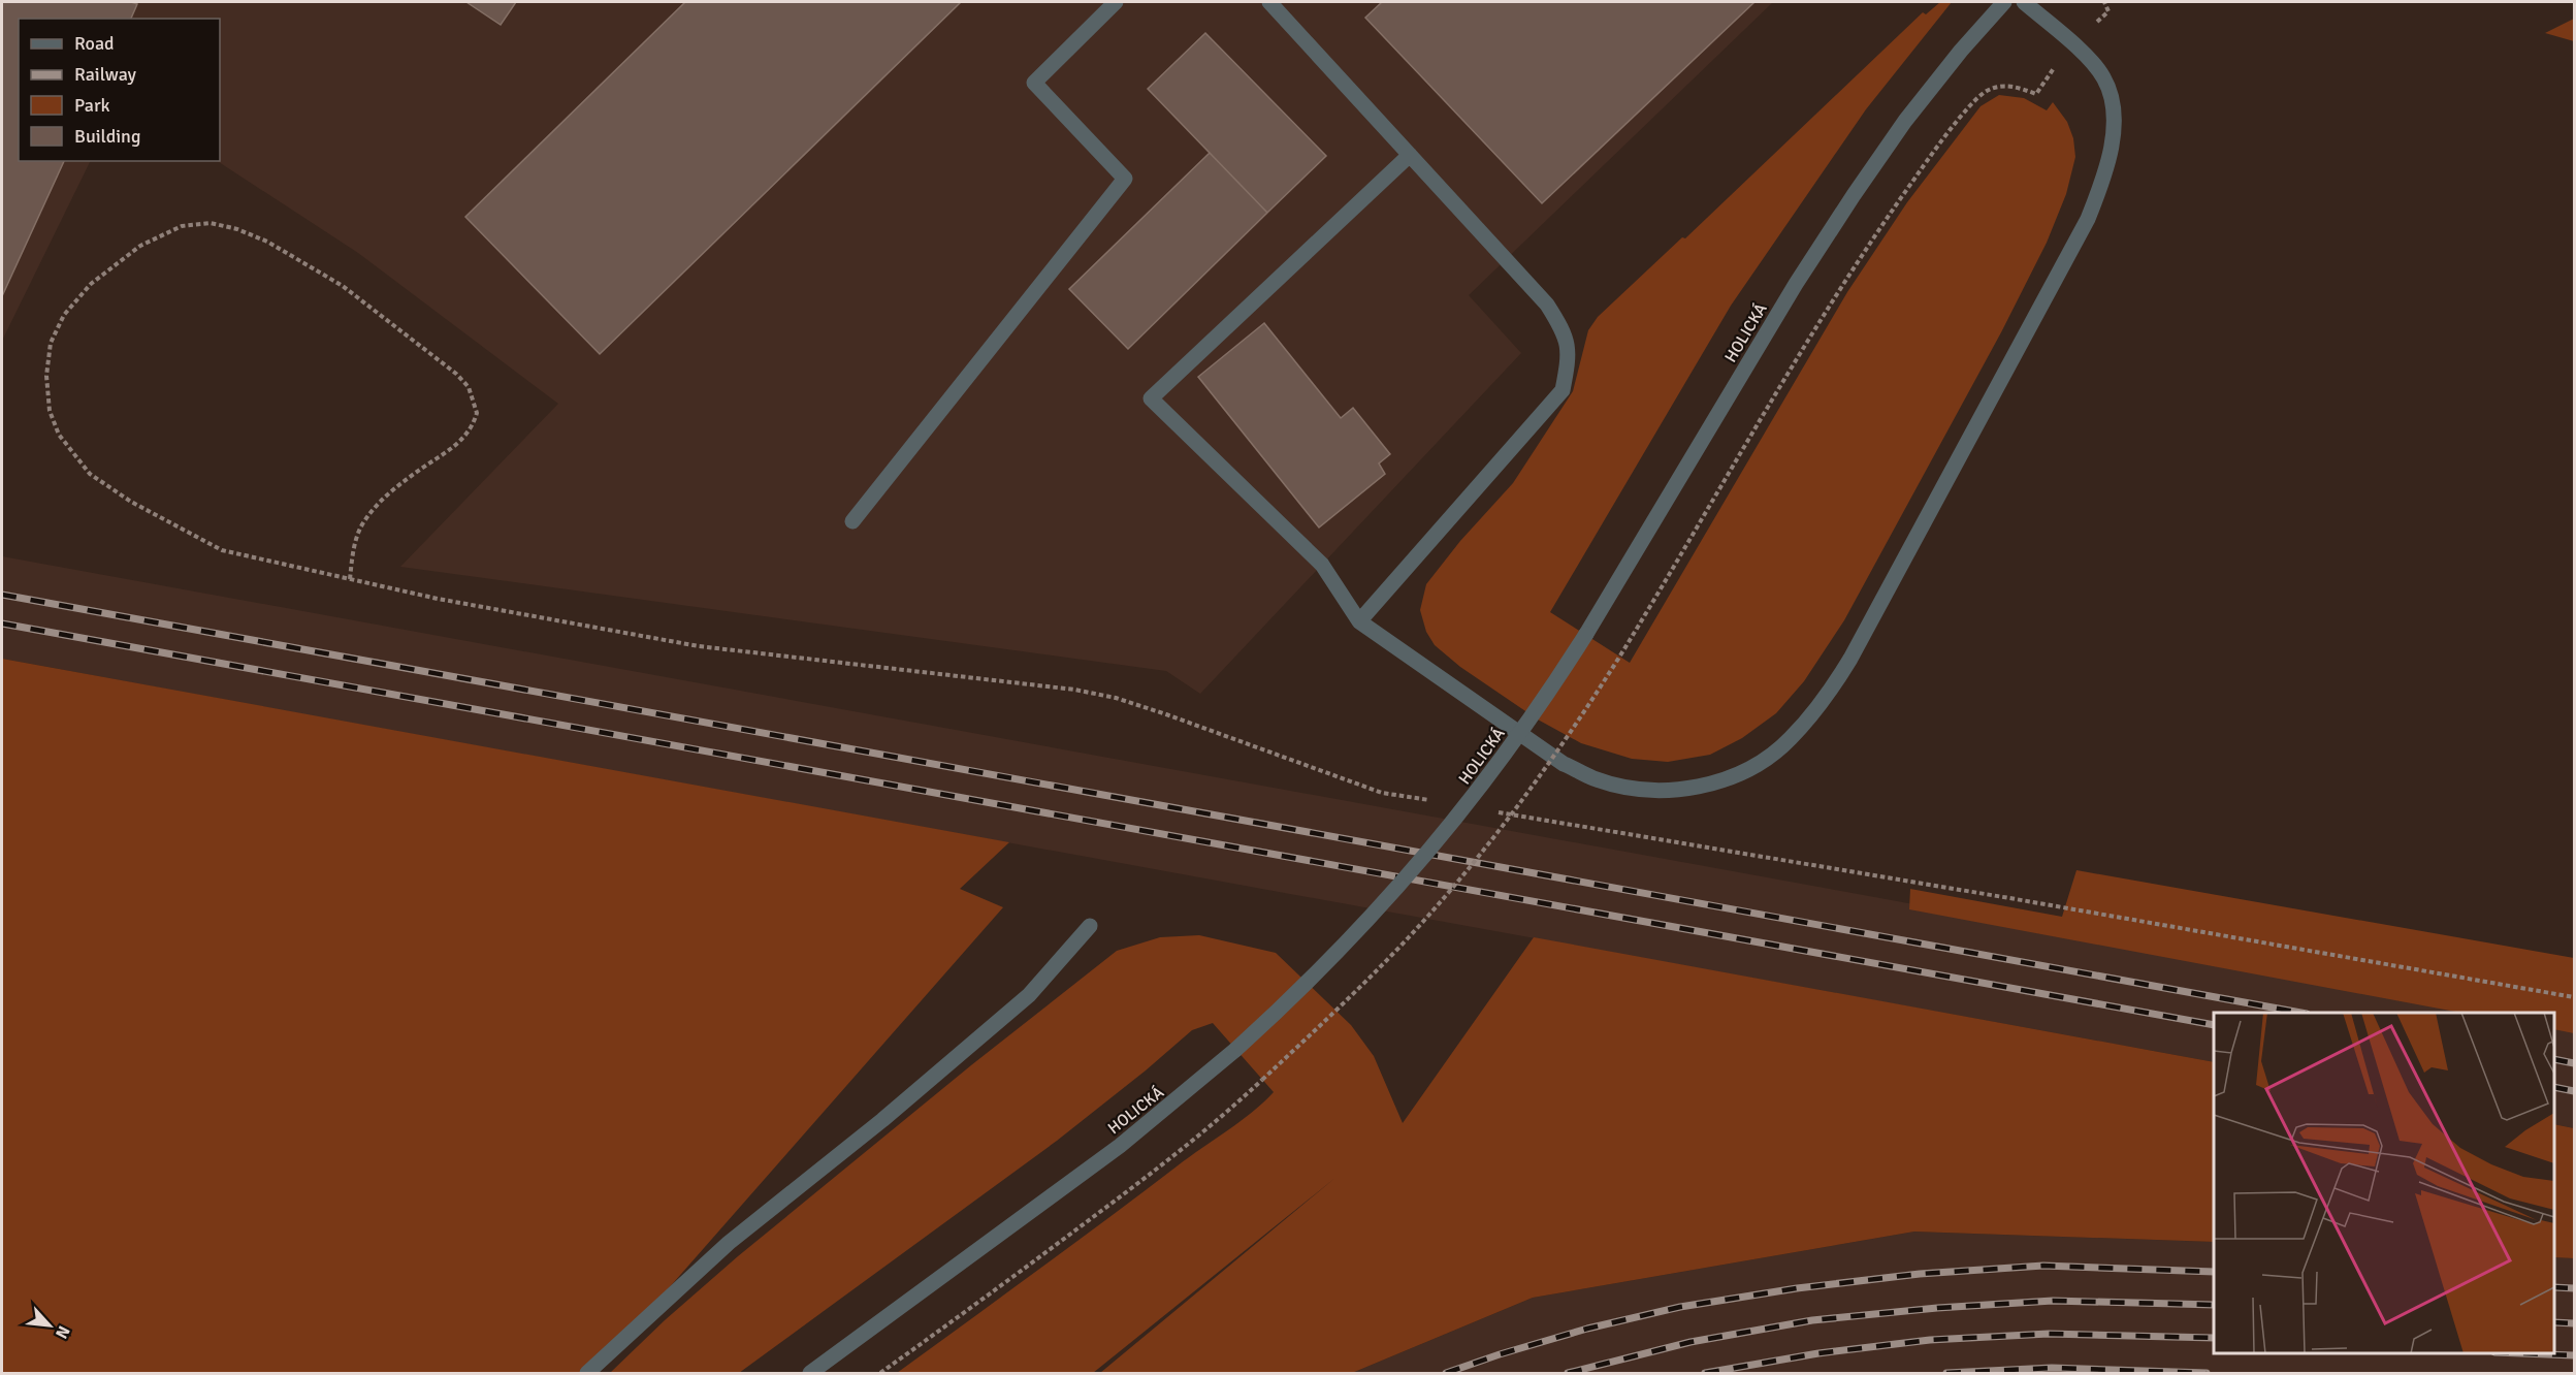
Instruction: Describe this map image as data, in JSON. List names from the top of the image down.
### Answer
{
  "streets": {
    "street": ["HOLICKÁ"]
  },
  "legend": [
    "Road",
    "Railway",
    "Park",
    "Building"
  ],
  "north": "bottom right"
}
